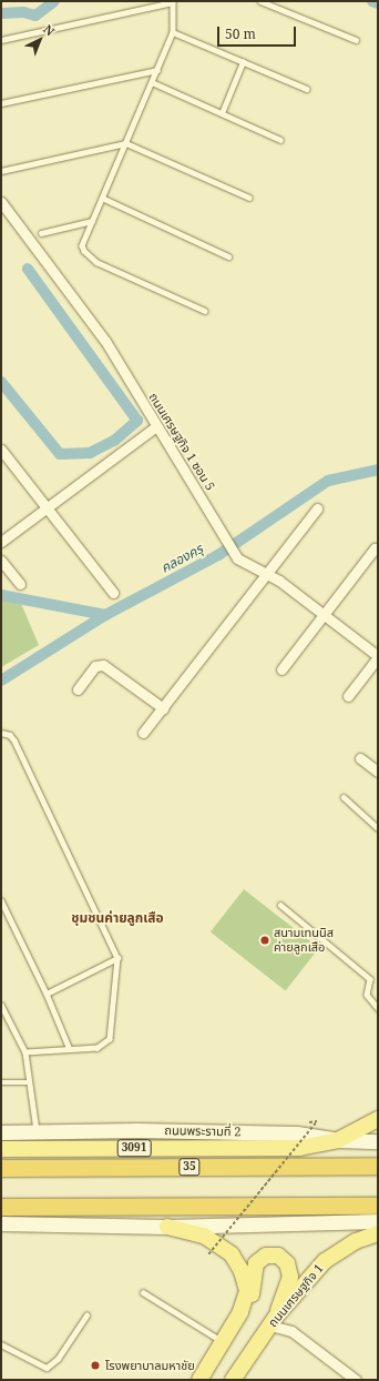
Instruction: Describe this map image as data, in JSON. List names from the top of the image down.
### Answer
{
  "streets": {
    "highway": ["35"],
    "main road": ["ถนนพระรามที่ 2", "3091", "ถนนเศรษฐกิจ 1"],
    "street": ["ถนนเศรษฐกิจ 1 ซอน 5"]
  },
  "crossings": [
    ["ถนนพระรามที่ 2", "3091"]
  ],
  "districts": ["ชุมชนค่ายลูกเสือ"],
  "water": ["คลองครุ"],
  "places": ["สนามเทนนิส ค่ายลูกเสือ", "โรงพยาบาลมหาชัย"],
  "scale_bar": "50 m",
  "north": "top right"
}
